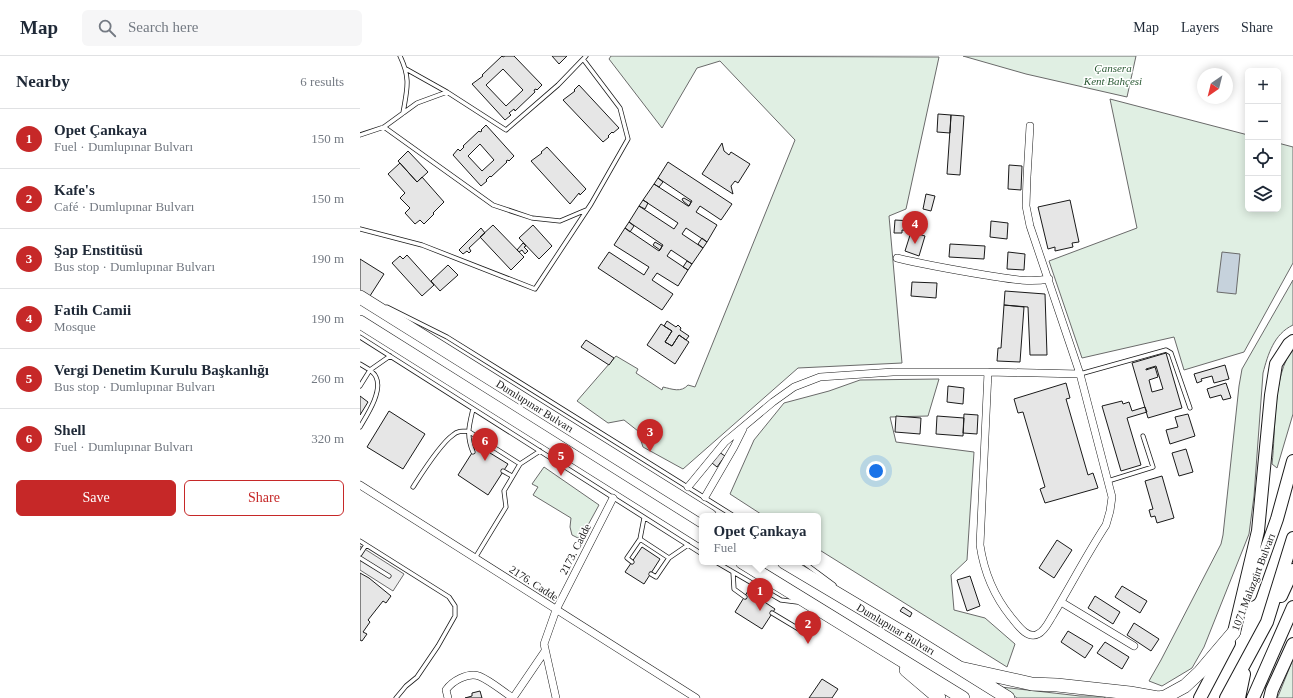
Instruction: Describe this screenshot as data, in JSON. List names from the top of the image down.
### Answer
{
  "streets": {
    "highway": ["Dumlupınar Bulvarı"],
    "main road": ["1071 Malazgirt Bulvarı"],
    "street": ["2173. Cadde", "2176. Cadde"]
  },
  "crossings": [
    ["2173. Cadde", "2176. Cadde"]
  ],
  "parks": ["Çansera Kent Bahçesi"],
  "north": "bottom left",
  "page": {
    "header": "Map",
    "search": "Search here",
    "nav": ["Map", "Layers", "Share"],
    "heading": ["Nearby", "6 results"],
    "map_buttons": ["+", "−"],
    "list": [
      {
        "mark": "1",
        "name": "Opet Çankaya",
        "note": "Fuel · Dumlupınar Bulvarı",
        "value": "150 m"
      },
      {
        "mark": "2",
        "name": "Kafe's",
        "note": "Café · Dumlupınar Bulvarı",
        "value": "150 m"
      },
      {
        "mark": "3",
        "name": "Şap Enstitüsü",
        "note": "Bus stop · Dumlupınar Bulvarı",
        "value": "190 m"
      },
      {
        "mark": "4",
        "name": "Fatih Camii",
        "note": "Mosque",
        "value": "190 m"
      },
      {
        "mark": "5",
        "name": "Vergi Denetim Kurulu Başkanlığı",
        "note": "Bus stop · Dumlupınar Bulvarı",
        "value": "260 m"
      },
      {
        "mark": "6",
        "name": "Shell",
        "note": "Fuel · Dumlupınar Bulvarı",
        "value": "320 m"
      }
    ],
    "pins": [
      "4",
      "3",
      "6",
      "5",
      "1",
      "2"
    ],
    "buttons": ["Save", "Share"],
    "popup": ["Opet Çankaya", "Fuel"]
  }
}
